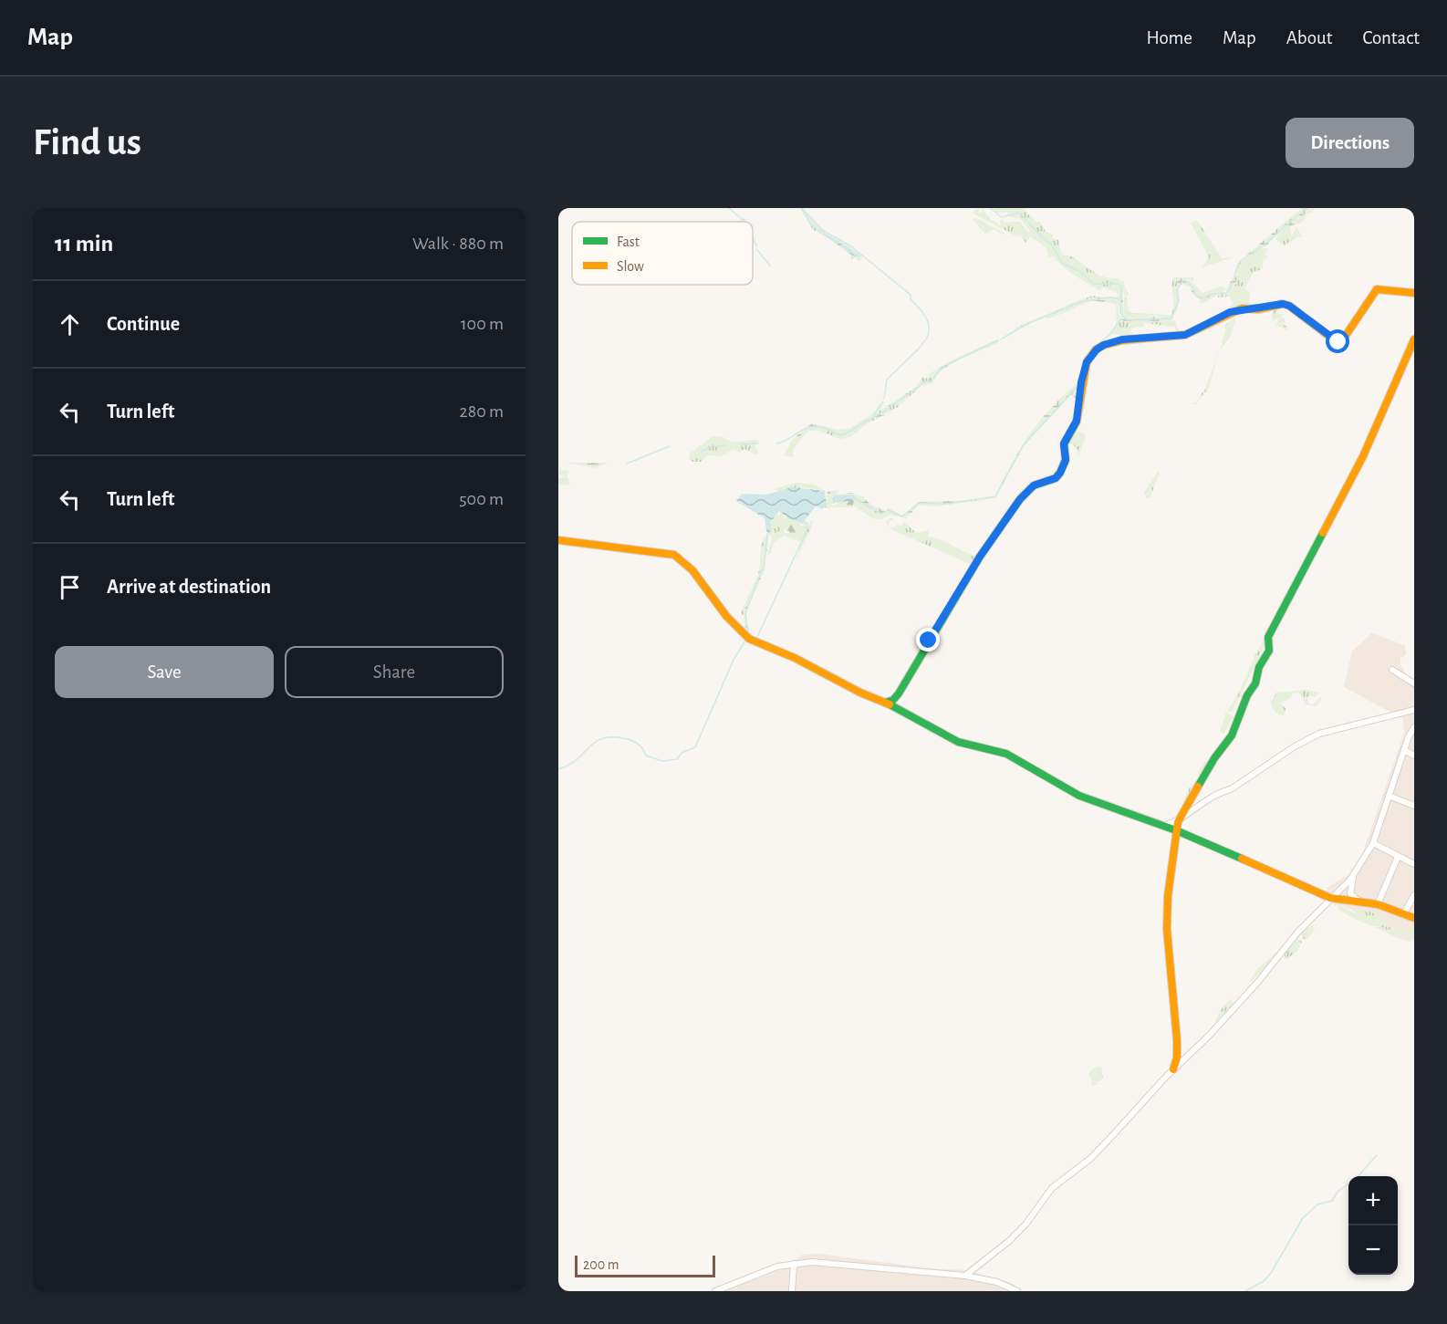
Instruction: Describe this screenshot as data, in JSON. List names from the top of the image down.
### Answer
{
  "legend": ["Fast", "Slow"],
  "scale_bar": "200 m",
  "page": {
    "header": "Map",
    "nav": [
      "Home",
      "Map",
      "About",
      "Contact"
    ],
    "buttons": [
      "Directions",
      ["Save", "Share"]
    ],
    "title": "Find us",
    "heading": ["11 min", "Walk · 880 m"],
    "list": [
      ["Continue", "100 m"],
      ["Turn left", "280 m"],
      ["Turn left", "500 m"],
      "Arrive at destination"
    ],
    "map_buttons": ["+", "−"],
    "scale": "200 m"
  }
}
